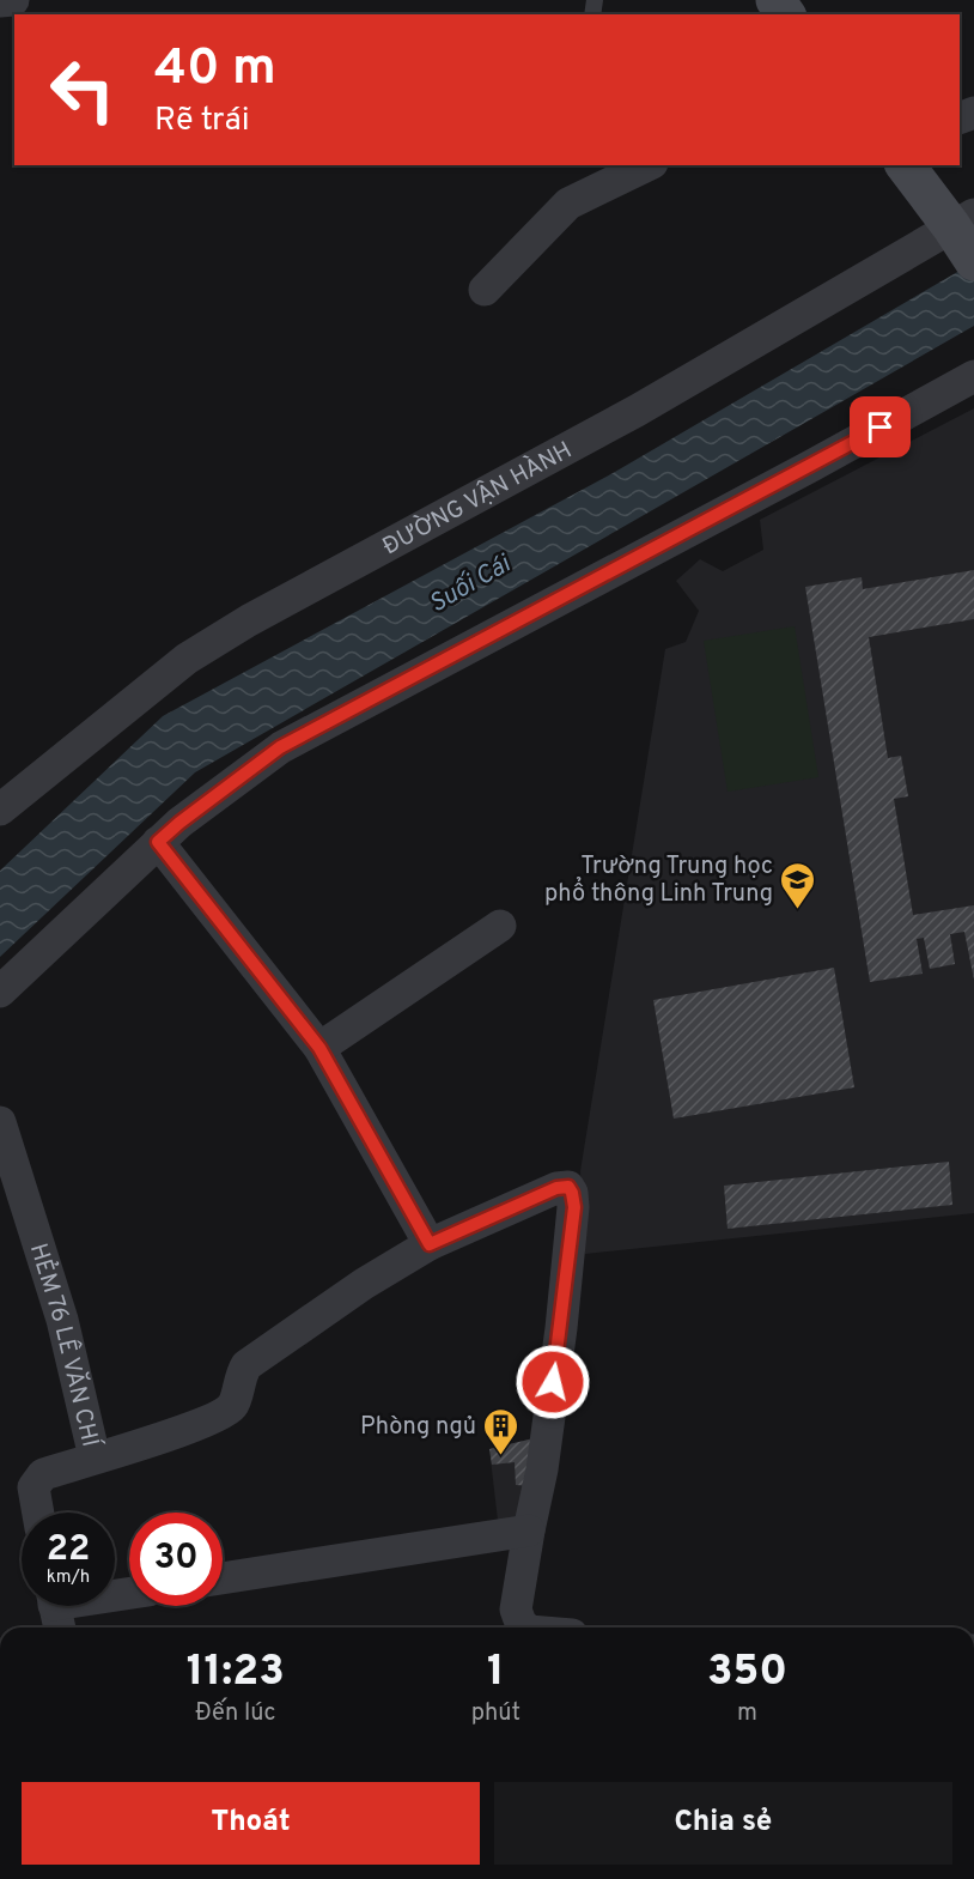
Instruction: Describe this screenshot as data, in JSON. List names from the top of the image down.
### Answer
{
  "streets": {
    "street": ["ĐƯỜNG VẬN HÀNH", "HẺM 76 LÊ VĂN CHÍ"]
  },
  "water": ["Suối Cái"],
  "places": {
    "school or university": ["Trường Trung học phổ thông Linh Trung"],
    "building": ["Phòng ngủ"]
  },
  "page": {
    "turn": ["40 m", "Rẽ trái"],
    "speed": "22 km/h",
    "limit": "30",
    "eta": [
      "11:23",
      "Đến lúc",
      "1",
      "phút",
      "350",
      "m"
    ],
    "buttons": ["Thoát", "Chia sẻ"]
  }
}
